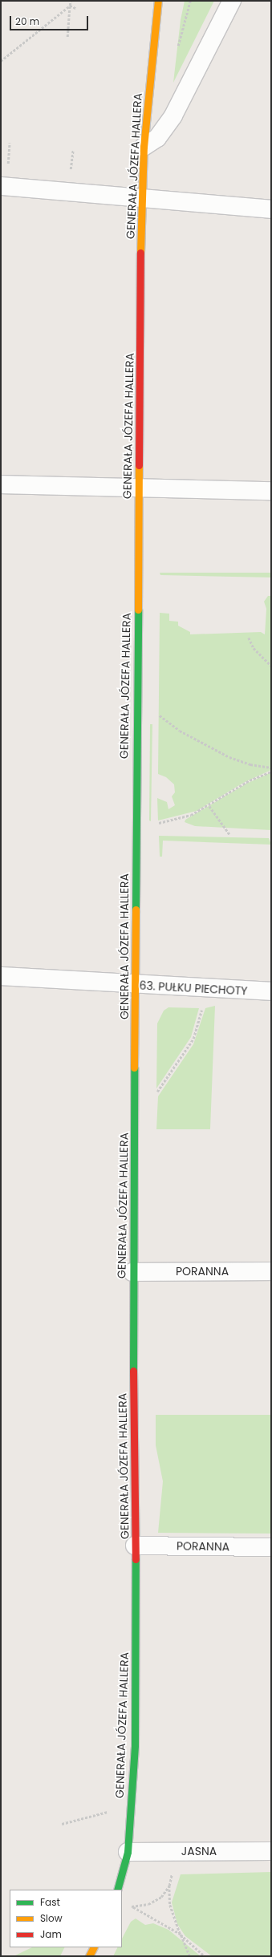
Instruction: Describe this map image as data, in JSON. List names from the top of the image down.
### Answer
{
  "streets": {
    "street": [
      "GENERAŁA JÓZEFA HALLERA",
      "63. PUŁKU PIECHOTY",
      "PORANNA",
      "JASNA"
    ]
  },
  "crossings": [
    ["GENERAŁA JÓZEFA HALLERA", "63. PUŁKU PIECHOTY"],
    ["GENERAŁA JÓZEFA HALLERA", "PORANNA"],
    ["GENERAŁA JÓZEFA HALLERA", "JASNA"]
  ],
  "legend": ["Fast", "Slow", "Jam"],
  "scale_bar": "20 m"
}
